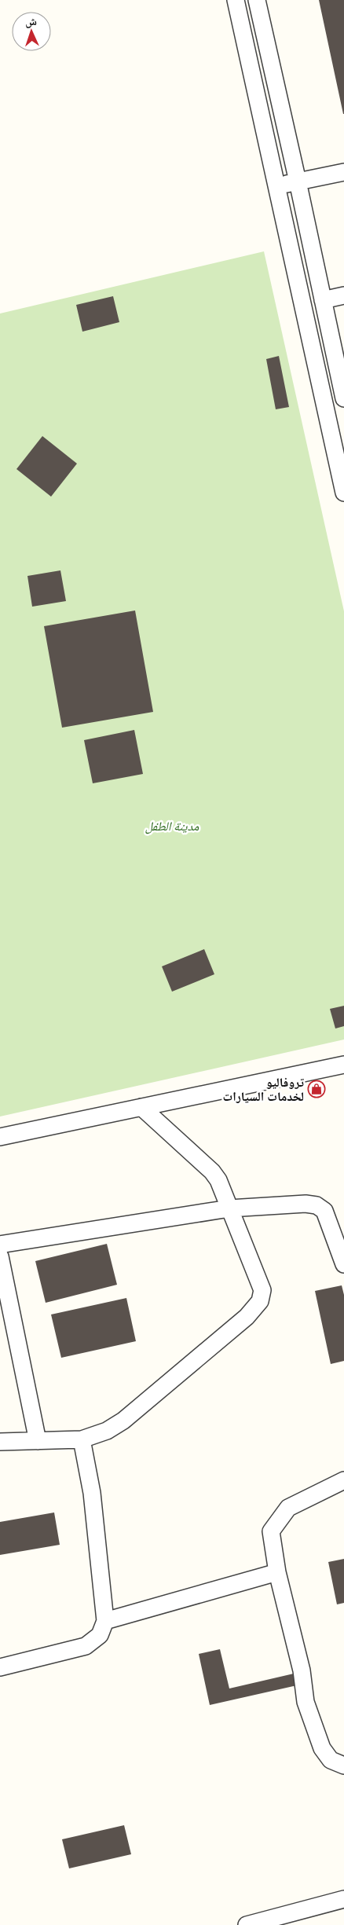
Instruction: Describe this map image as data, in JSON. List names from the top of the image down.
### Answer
{
  "parks": ["مدينة الطفل"],
  "places": {
    "shop": ["تروفاليو لخدمات السيارات"]
  },
  "north": "top"
}
